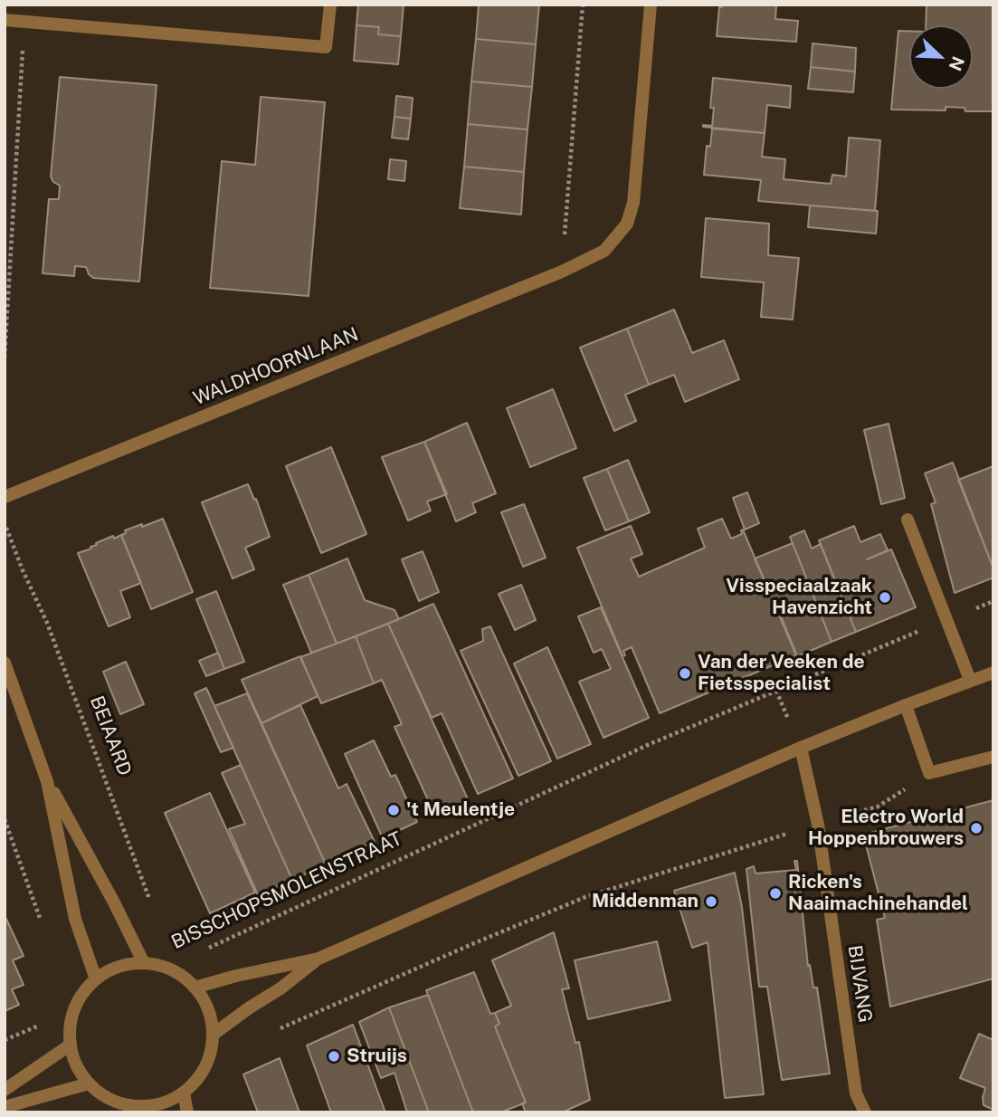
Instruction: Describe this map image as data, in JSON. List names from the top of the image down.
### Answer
{
  "streets": {
    "street": ["WALDHOORNLAAN", "BIJVANG"],
    "path": ["BEIAARD", "BISSCHOPSMOLENSTRAAT"]
  },
  "places": [
    "Visspeciaalzaak Havenzicht",
    "Van der Veeken de Fietsspecialist",
    "'t Meulentje",
    "Electro World Hoppenbrouwers",
    "Ricken's Naaimachinehandel",
    "Middenman",
    "Struijs"
  ],
  "north": "bottom right"
}
